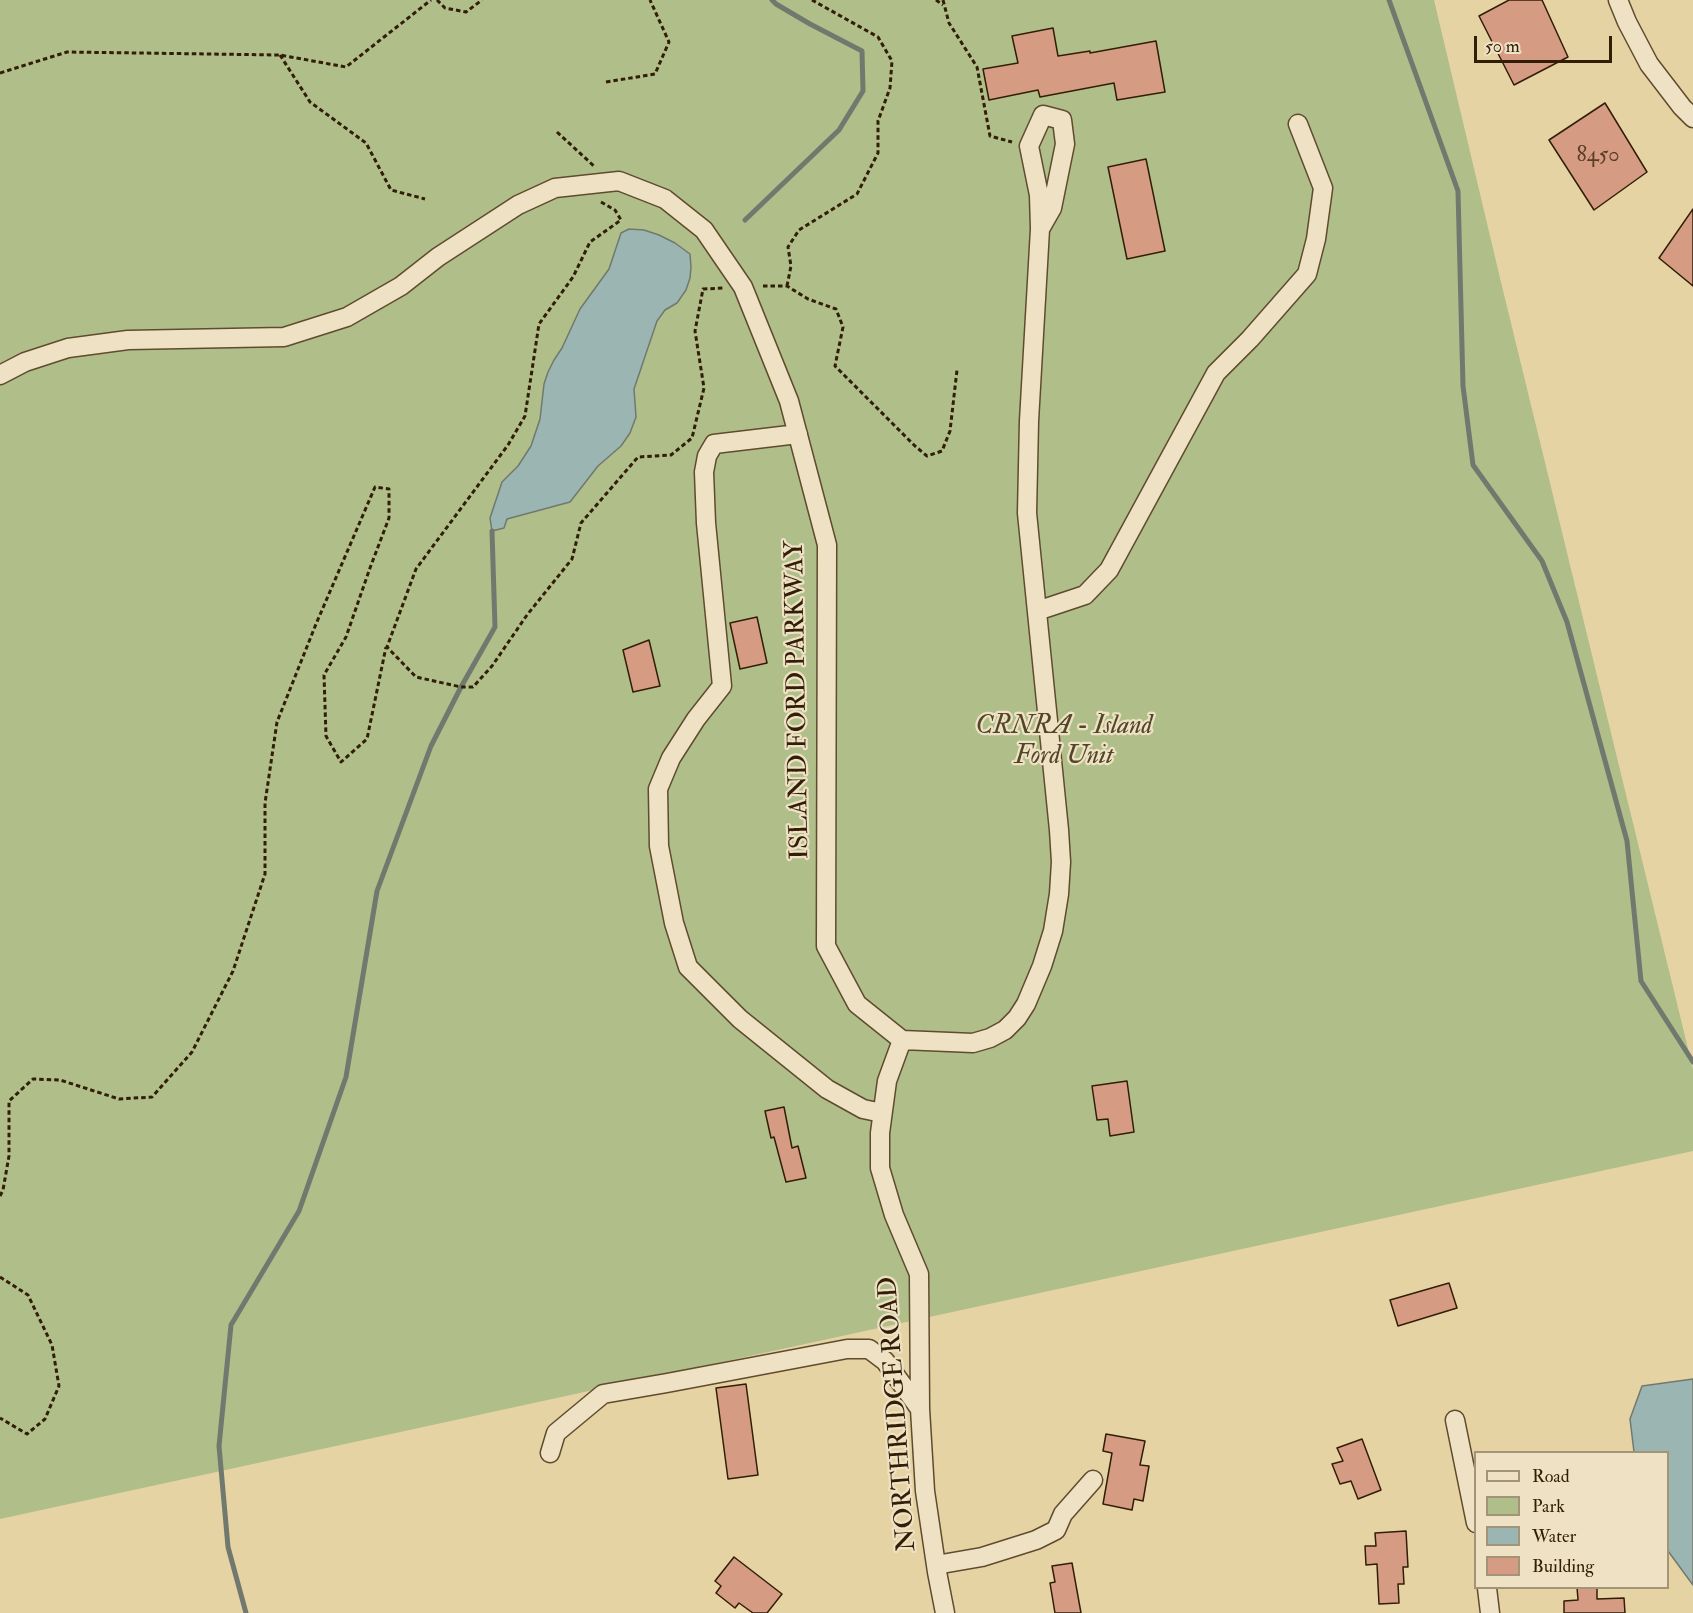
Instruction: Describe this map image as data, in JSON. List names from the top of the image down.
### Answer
{
  "streets": {
    "street": ["ISLAND FORD PARKWAY", "NORTHRIDGE ROAD"]
  },
  "crossings": [
    ["ISLAND FORD PARKWAY", "NORTHRIDGE ROAD"]
  ],
  "parks": ["CRNRA - Island Ford Unit"],
  "house_numbers": ["8450"],
  "legend": [
    "Road",
    "Park",
    "Water",
    "Building"
  ],
  "scale_bar": "50 m"
}
